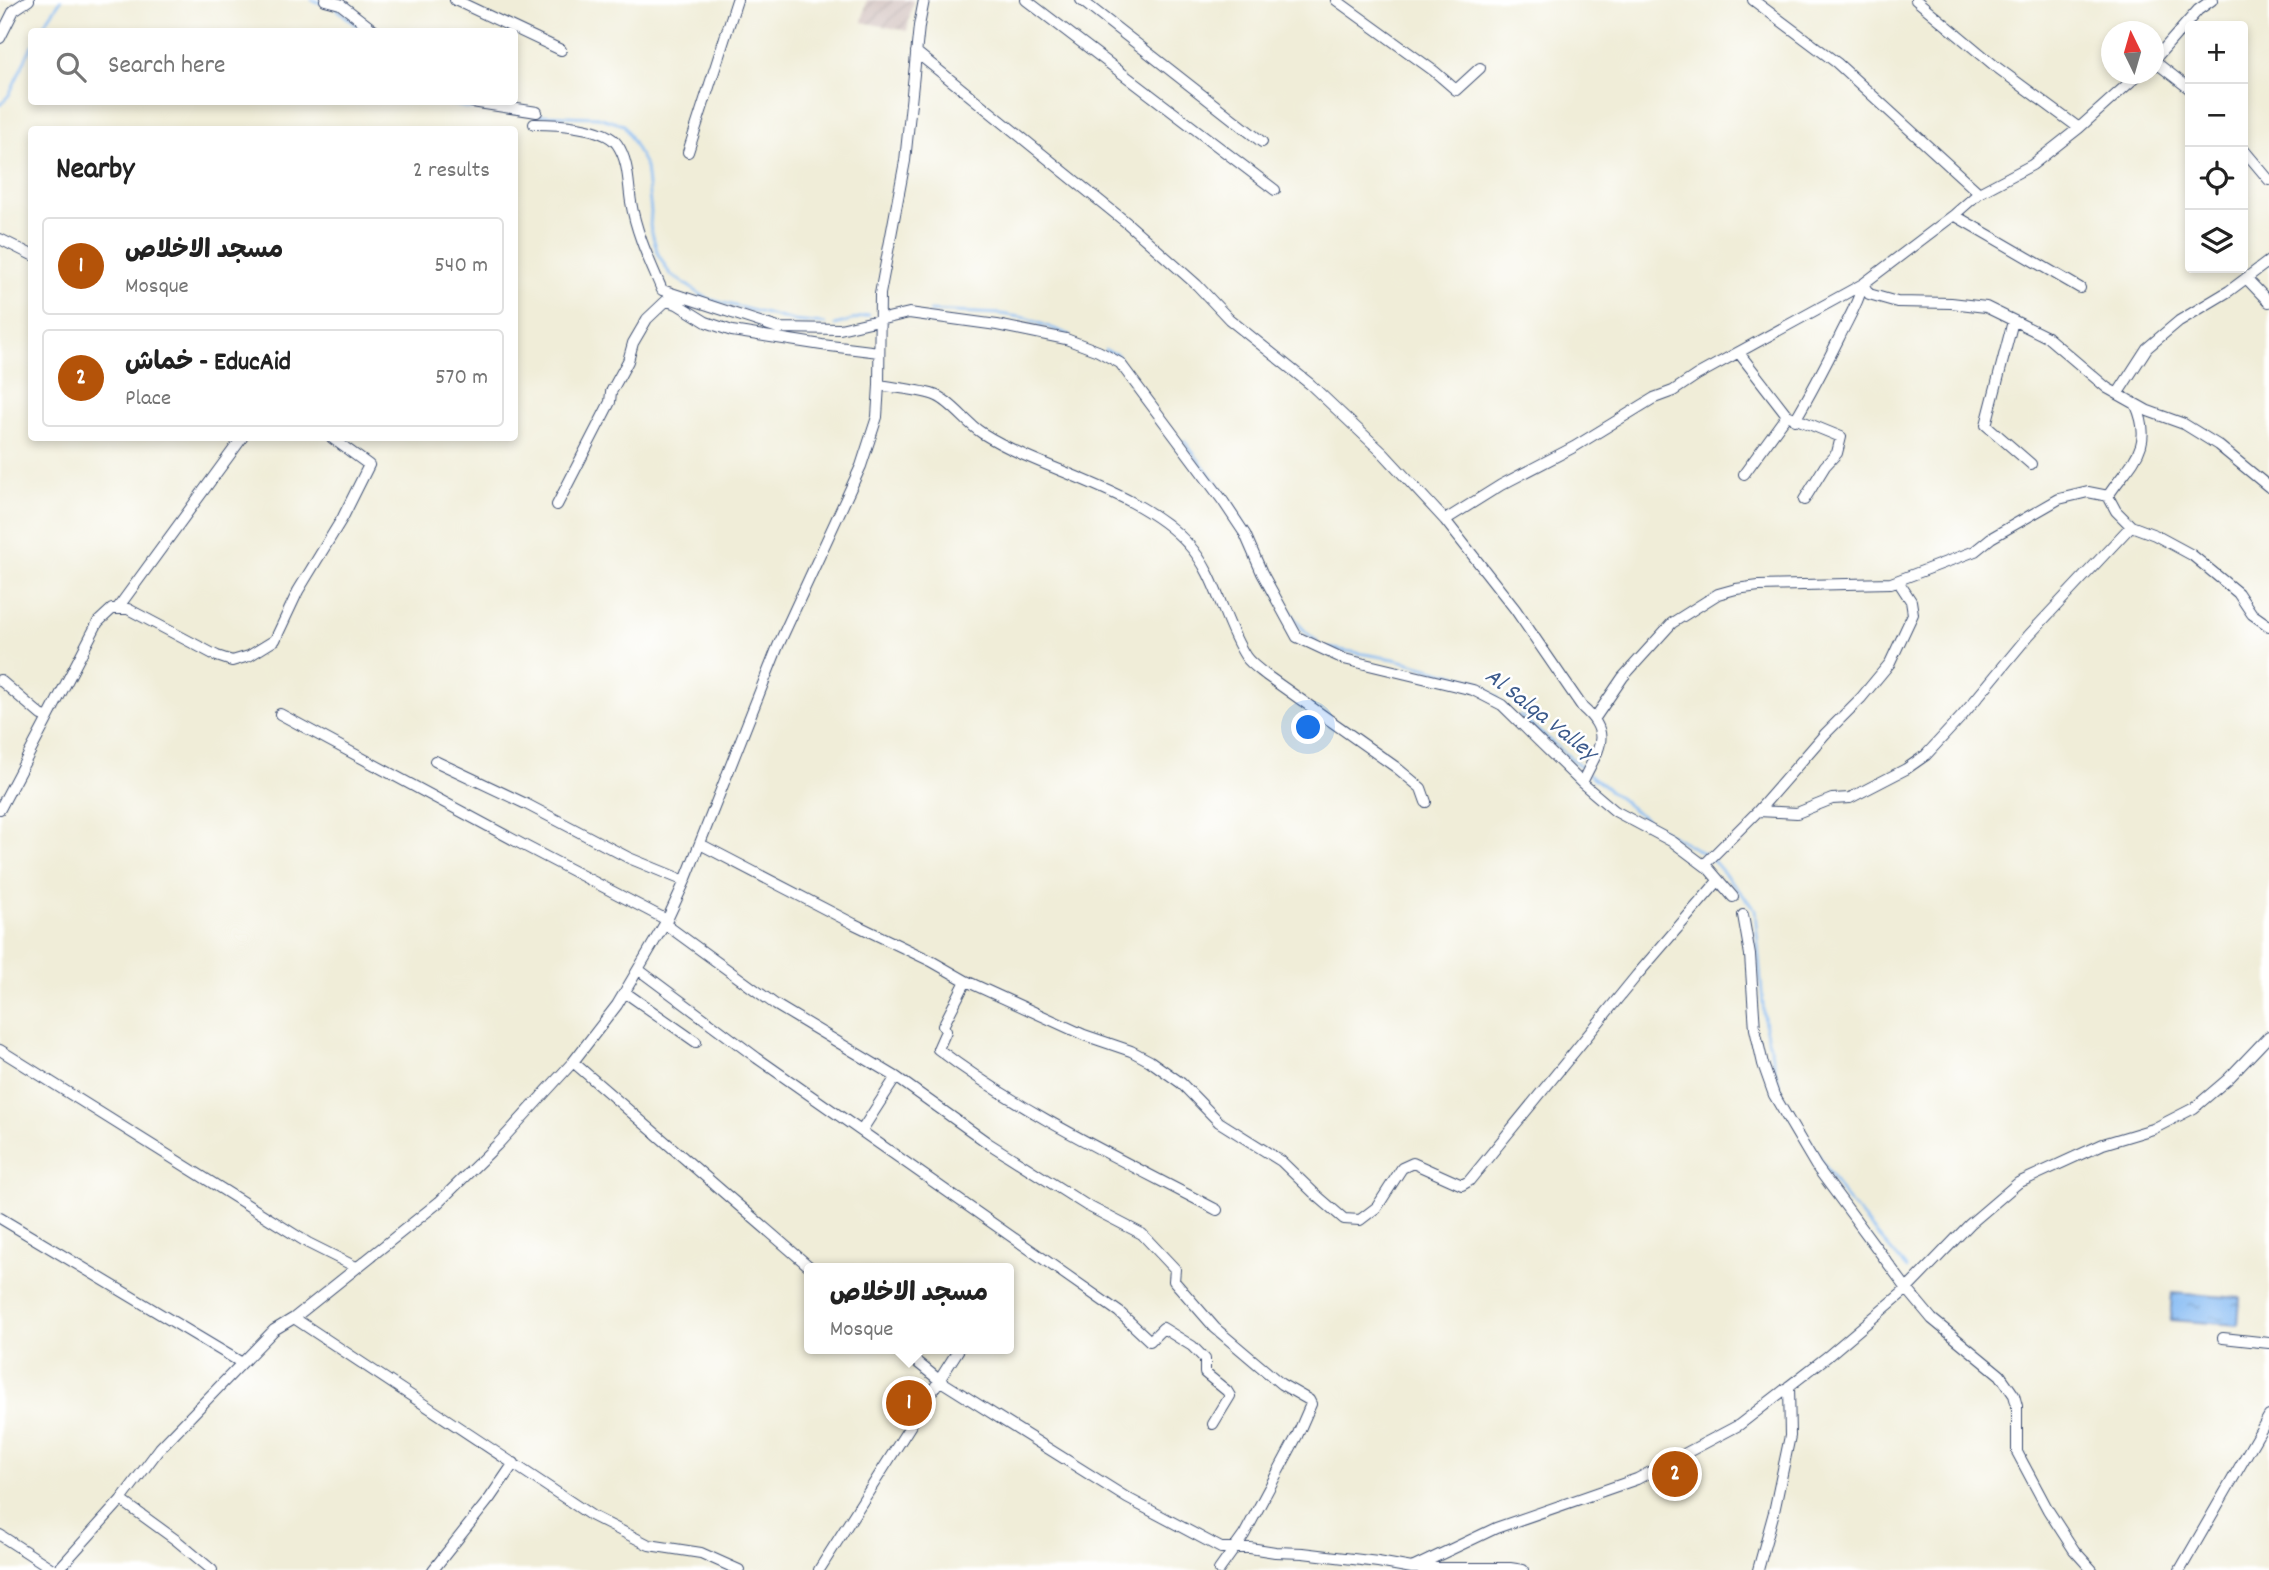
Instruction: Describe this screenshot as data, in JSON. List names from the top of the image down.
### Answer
{
  "water": ["Al Salqa Valley"],
  "north": "top",
  "page": {
    "map_buttons": ["+", "−"],
    "search": "Search here",
    "heading": ["Nearby", "2 results"],
    "list": [
      {
        "mark": "1",
        "name": "مسجد الاخلاص",
        "note": "Mosque",
        "value": "540 m"
      },
      {
        "mark": "2",
        "name": "خماش - EducAid",
        "note": "Place",
        "value": "570 m"
      }
    ],
    "popup": ["مسجد الاخلاص", "Mosque"],
    "pins": ["1", "2"]
  }
}
